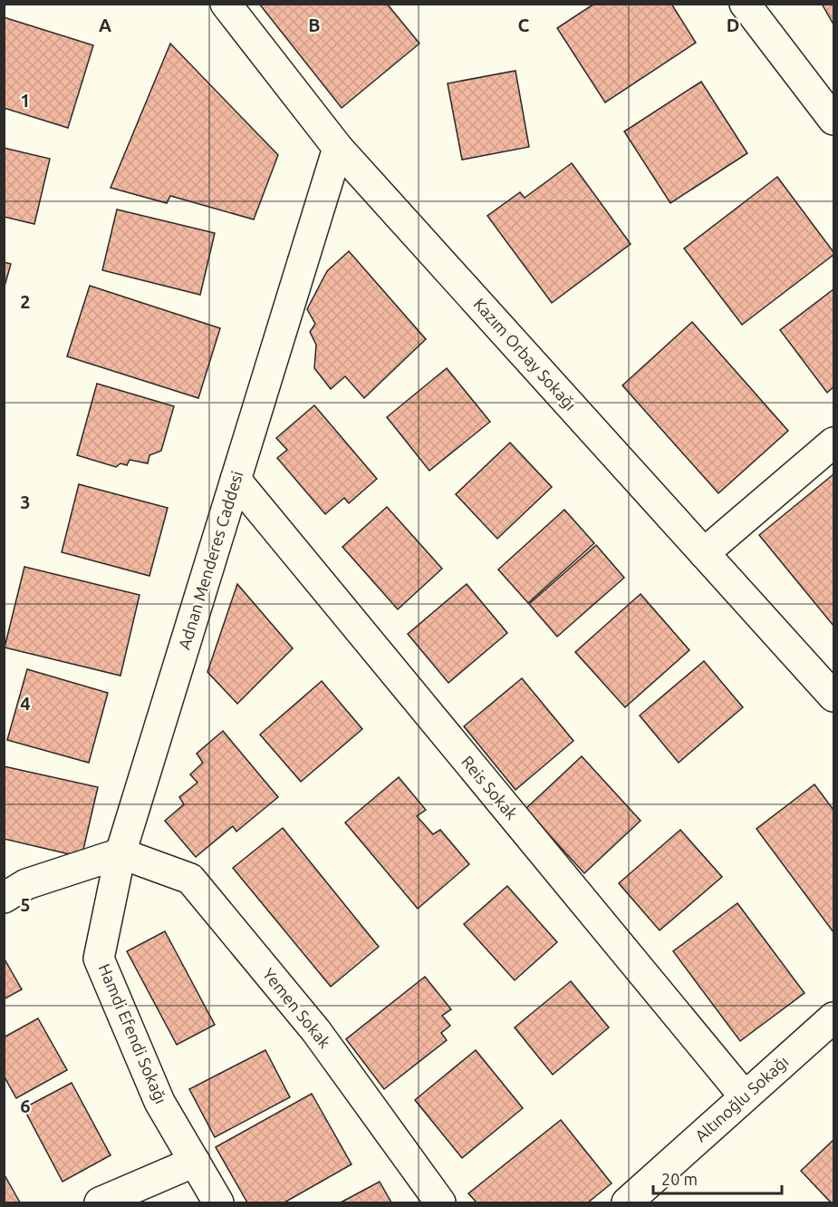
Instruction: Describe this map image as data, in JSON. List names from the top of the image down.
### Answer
{
  "streets": {
    "street": [
      "Kazım Orbay Sokağı",
      "Adnan Menderes Caddesi",
      "Reis Sokak",
      "Yemen Sokak",
      "Hamdi Efendi Sokağı",
      "Altınoğlu Sokağı"
    ]
  },
  "crossings": [
    ["Kazım Orbay Sokağı", "Adnan Menderes Caddesi"],
    ["Adnan Menderes Caddesi", "Reis Sokak"],
    ["Adnan Menderes Caddesi", "Yemen Sokak"],
    ["Adnan Menderes Caddesi", "Hamdi Efendi Sokağı"],
    ["Reis Sokak", "Altınoğlu Sokağı"],
    ["Yemen Sokak", "Hamdi Efendi Sokağı"]
  ],
  "scale_bar": "20 m",
  "grid": {
    "columns": [
      "A",
      "B",
      "C",
      "D"
    ],
    "rows": [
      "1",
      "2",
      "3",
      "4",
      "5",
      "6"
    ]
  }
}
